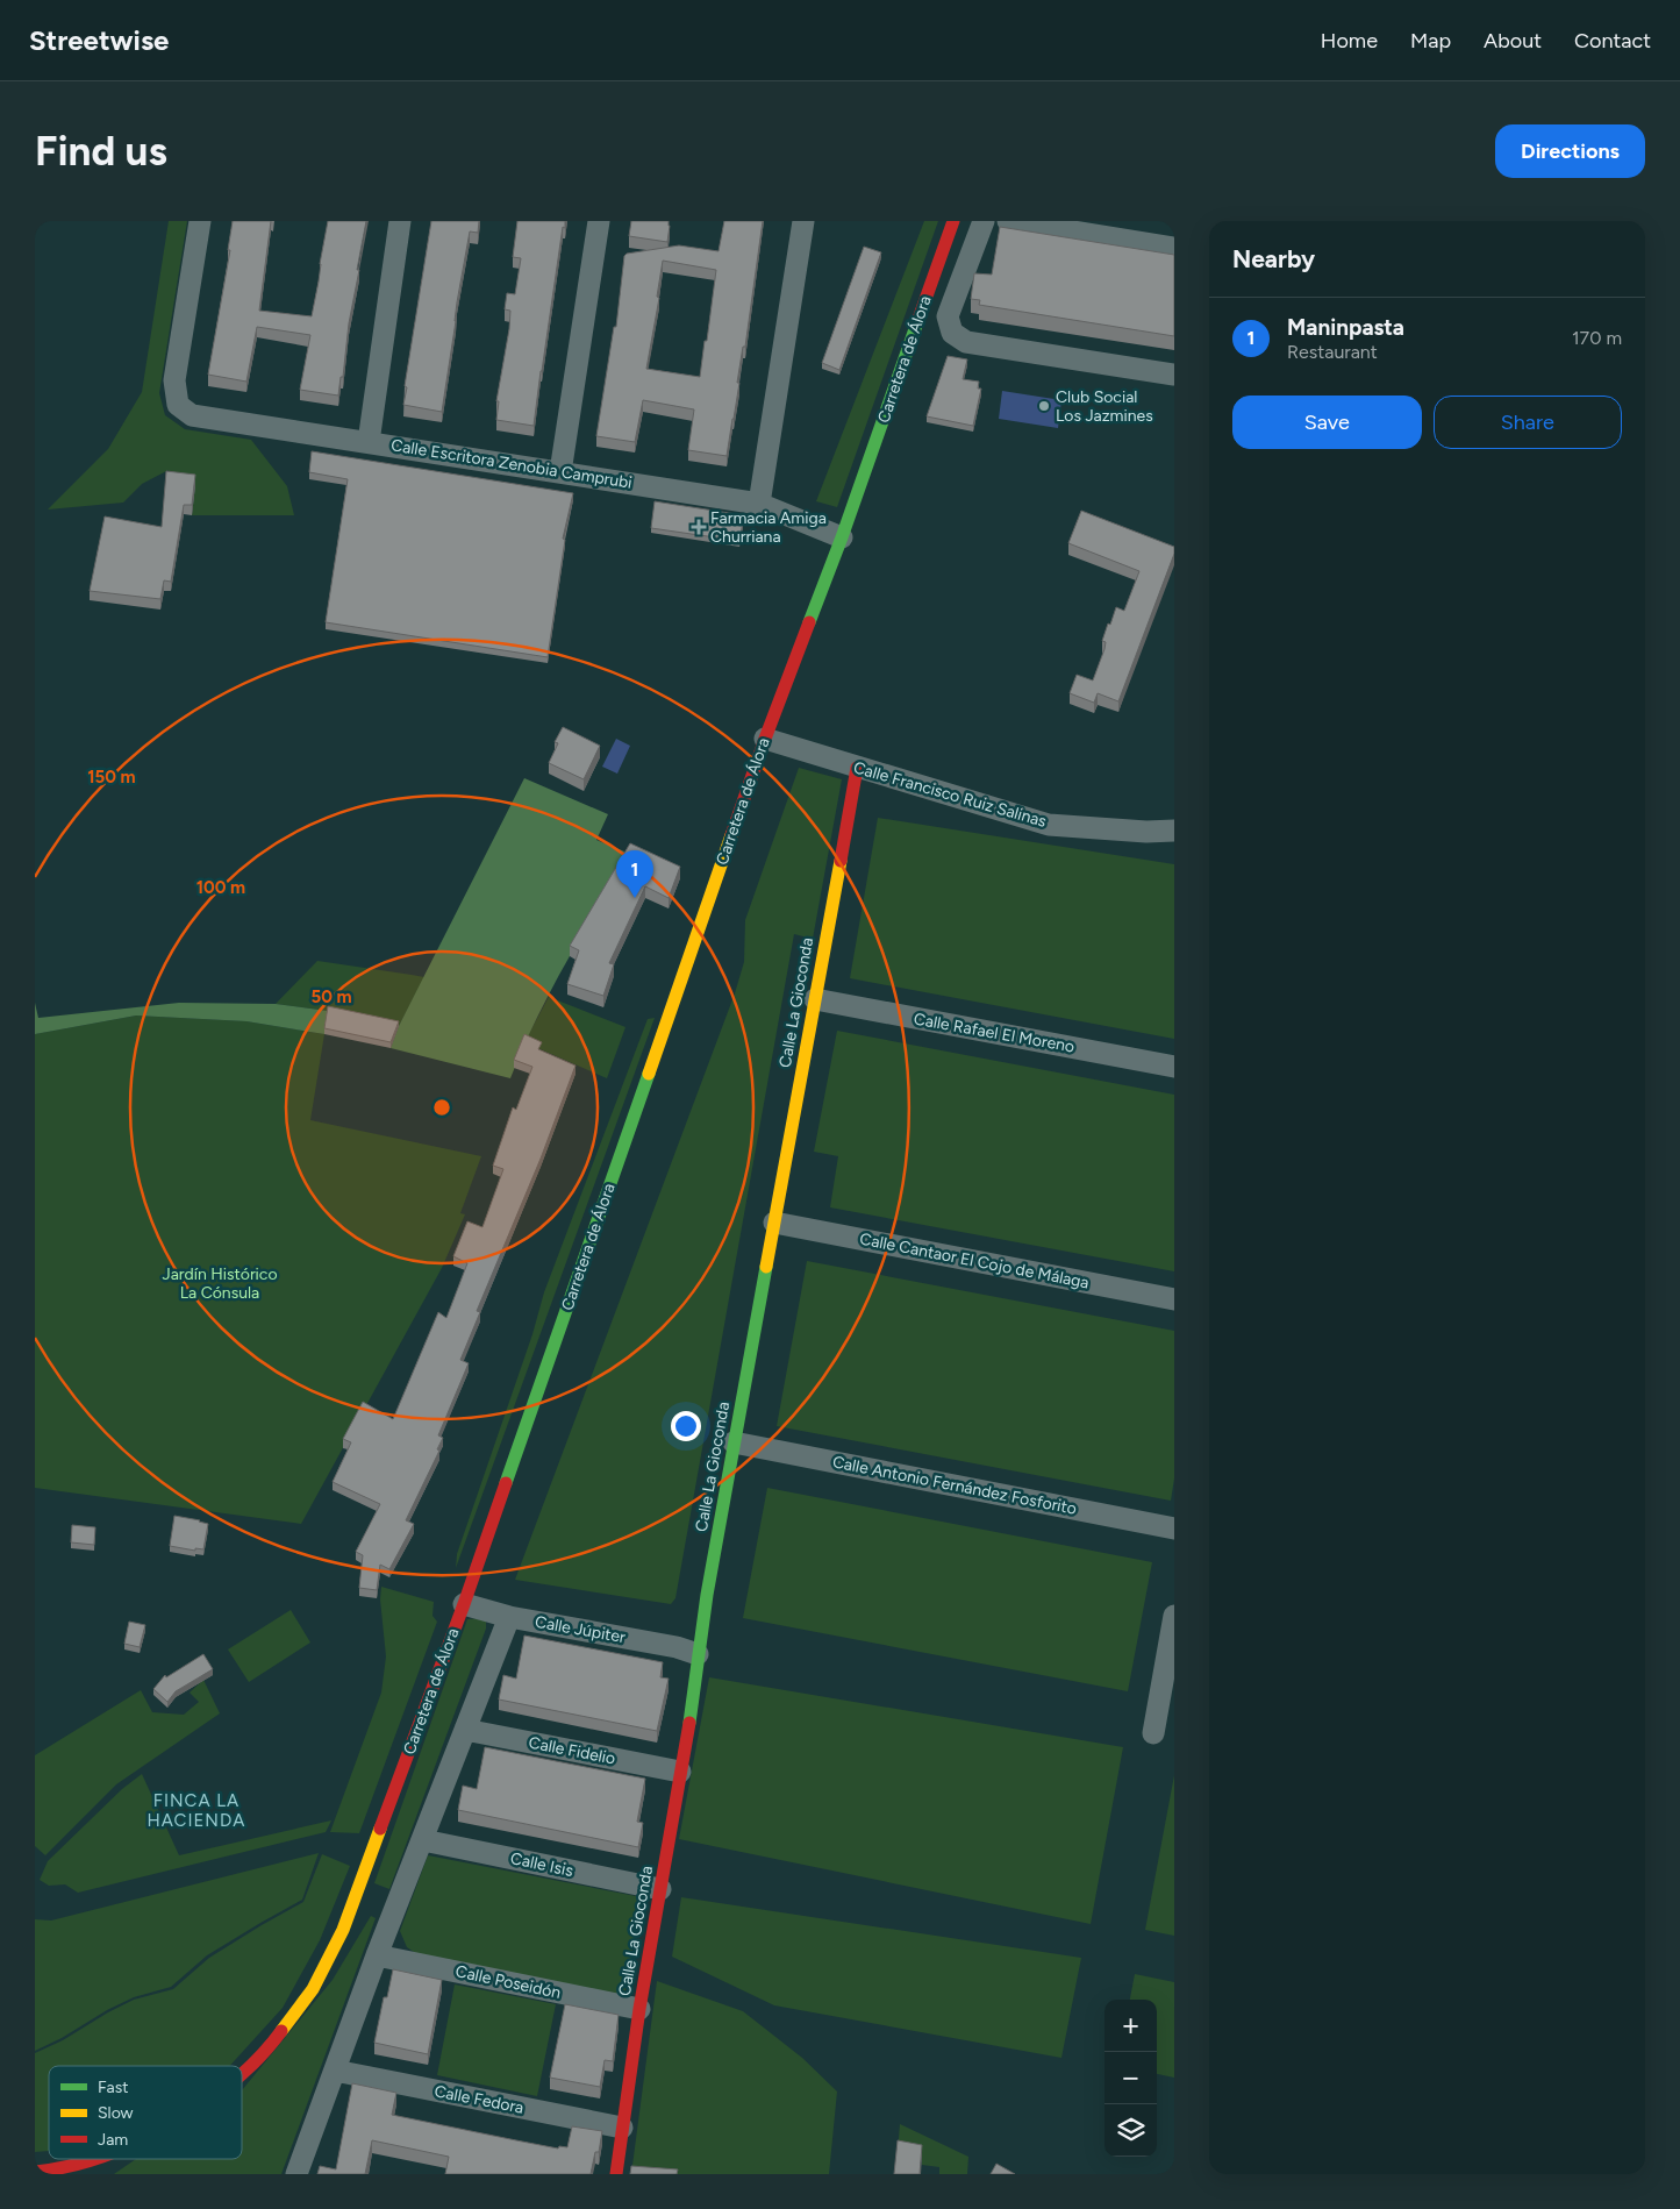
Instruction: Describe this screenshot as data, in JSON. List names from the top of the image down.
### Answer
{
  "streets": {
    "main road": ["Carretera de Álora", "Calle La Gioconda"],
    "street": [
      "Calle Escritora Zenobia Camprubi",
      "Calle Francisco Ruiz Salinas",
      "Calle Rafael El Moreno",
      "Calle Cantaor El Cojo de Málaga",
      "Calle Antonio Fernández Fosforito",
      "Calle Júpiter",
      "Calle Fidelio",
      "Calle Isis",
      "Calle Poseidón",
      "Calle Fedora"
    ]
  },
  "crossings": [
    ["Carretera de Álora", "Calle Escritora Zenobia Camprubi"],
    ["Carretera de Álora", "Calle Francisco Ruiz Salinas"],
    ["Carretera de Álora", "Calle Júpiter"],
    ["Calle Francisco Ruiz Salinas", "Calle La Gioconda"],
    ["Calle La Gioconda", "Calle Rafael El Moreno"],
    ["Calle La Gioconda", "Calle Cantaor El Cojo de Málaga"],
    ["Calle La Gioconda", "Calle Antonio Fernández Fosforito"],
    ["Calle La Gioconda", "Calle Júpiter"],
    ["Calle La Gioconda", "Calle Fidelio"],
    ["Calle La Gioconda", "Calle Isis"],
    ["Calle La Gioconda", "Calle Poseidón"],
    ["Calle La Gioconda", "Calle Fedora"]
  ],
  "districts": ["FINCA LA HACIENDA"],
  "parks": ["Jardín Histórico La Cónsula"],
  "places": {
    "other": ["Club Social Los Jazmines"],
    "health": ["Farmacia Amiga Churriana"]
  },
  "legend": ["Fast", "Slow", "Jam"],
  "page": {
    "header": "Streetwise",
    "nav": [
      "Home",
      "Map",
      "About",
      "Contact"
    ],
    "buttons": [
      "Directions",
      ["Save", "Share"]
    ],
    "title": "Find us",
    "heading": "Nearby",
    "list": [
      {
        "mark": "1",
        "name": "Maninpasta",
        "note": "Restaurant",
        "value": "170 m"
      }
    ],
    "pins": "1",
    "map_buttons": ["+", "−"]
  },
  "rings": ["150 m", "100 m", "50 m"]
}
